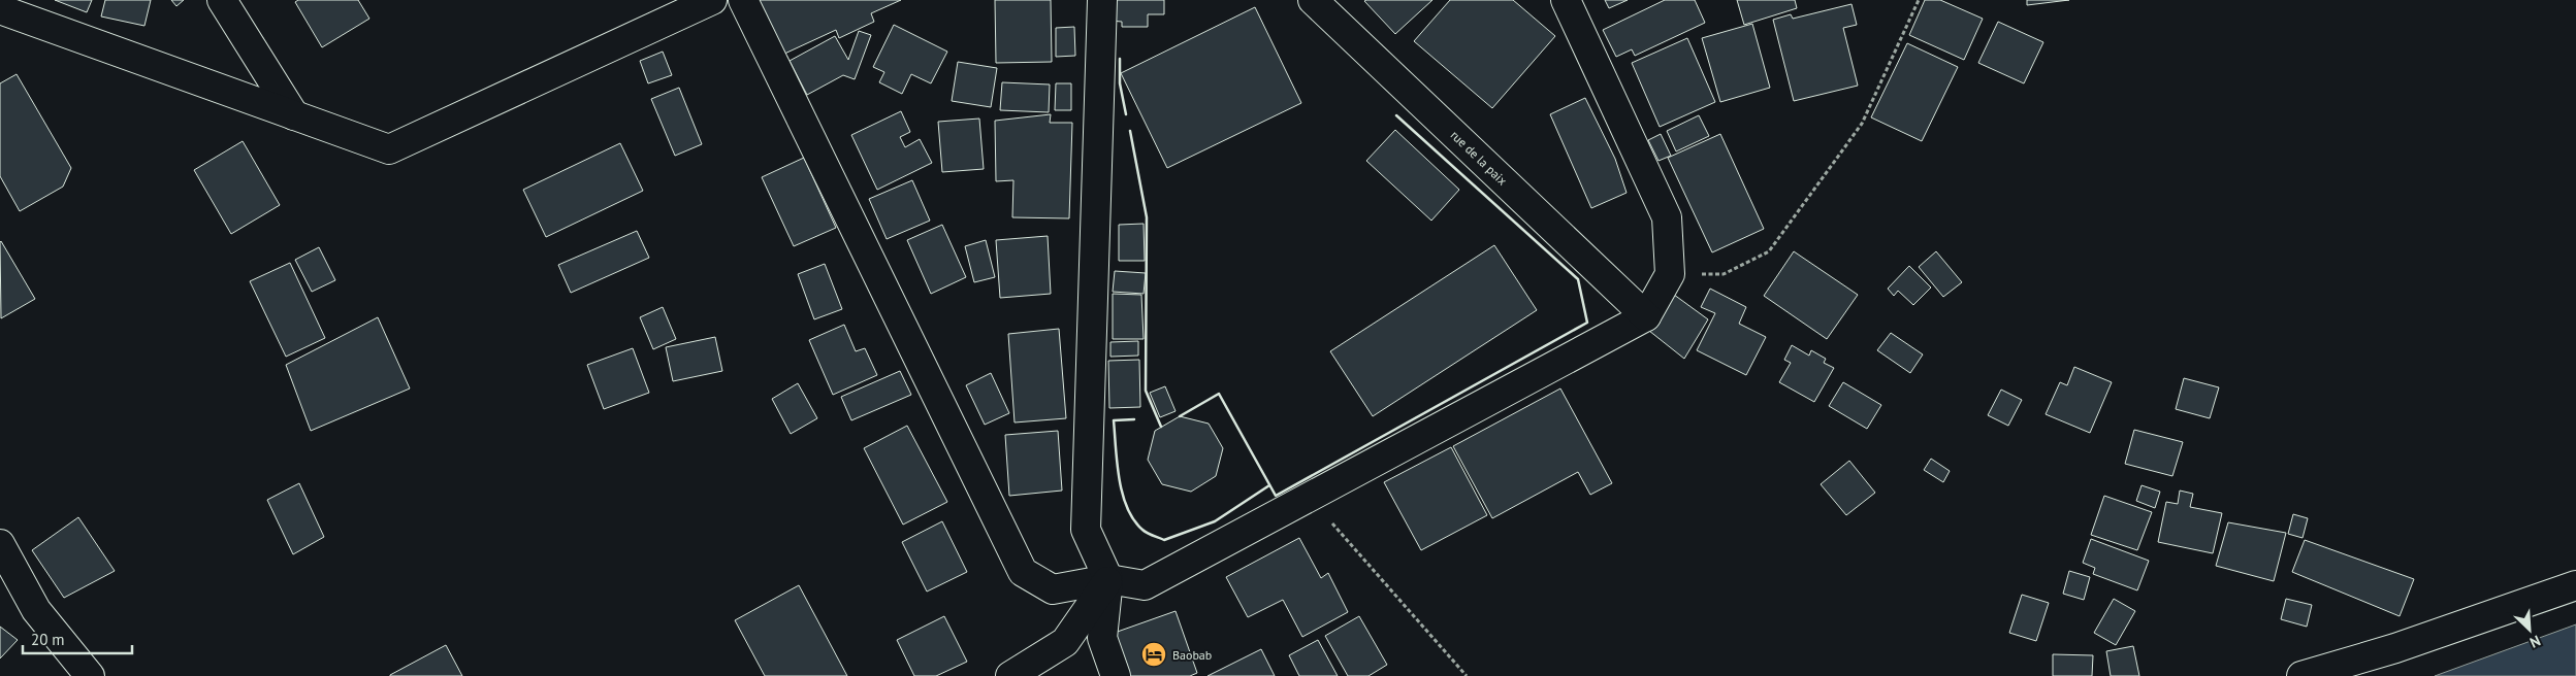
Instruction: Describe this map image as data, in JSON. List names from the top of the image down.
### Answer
{
  "streets": {
    "street": ["rue de la paix"]
  },
  "places": {
    "hotel": ["Baobab"]
  },
  "scale_bar": "20 m",
  "north": "bottom right"
}
